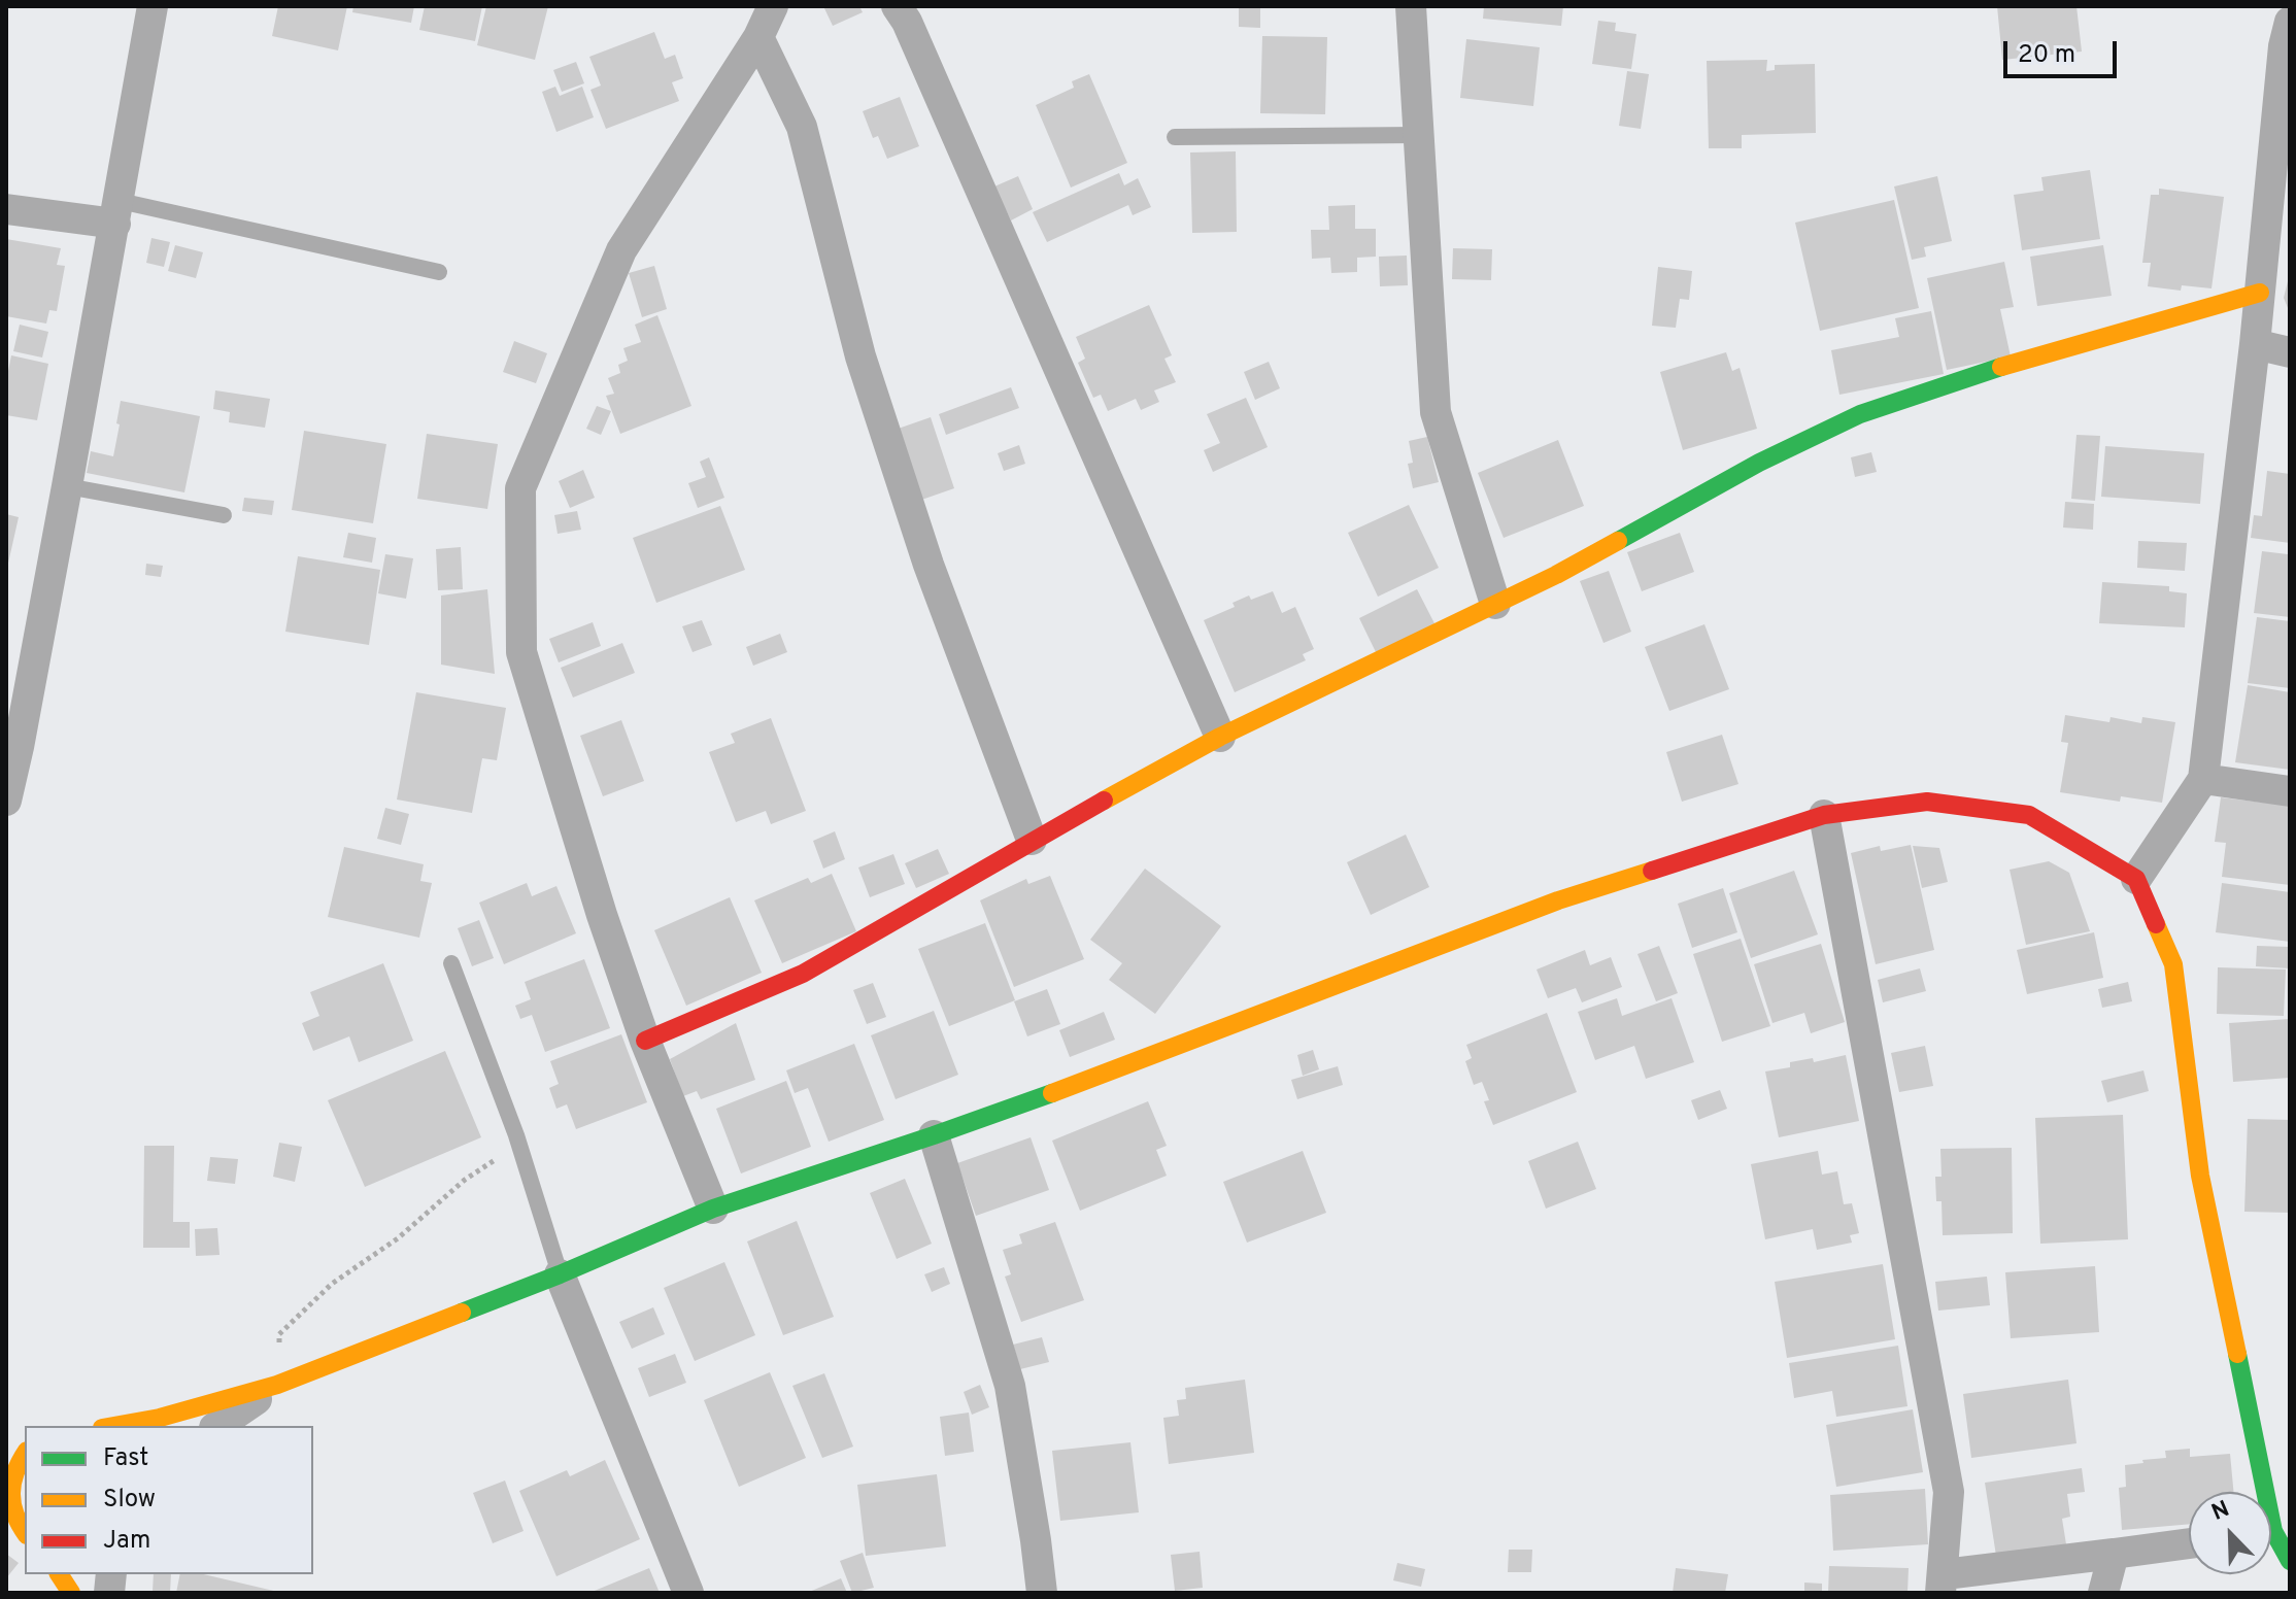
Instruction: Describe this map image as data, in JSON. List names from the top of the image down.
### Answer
{
  "legend": ["Fast", "Slow", "Jam"],
  "scale_bar": "20 m",
  "north": "top left"
}
